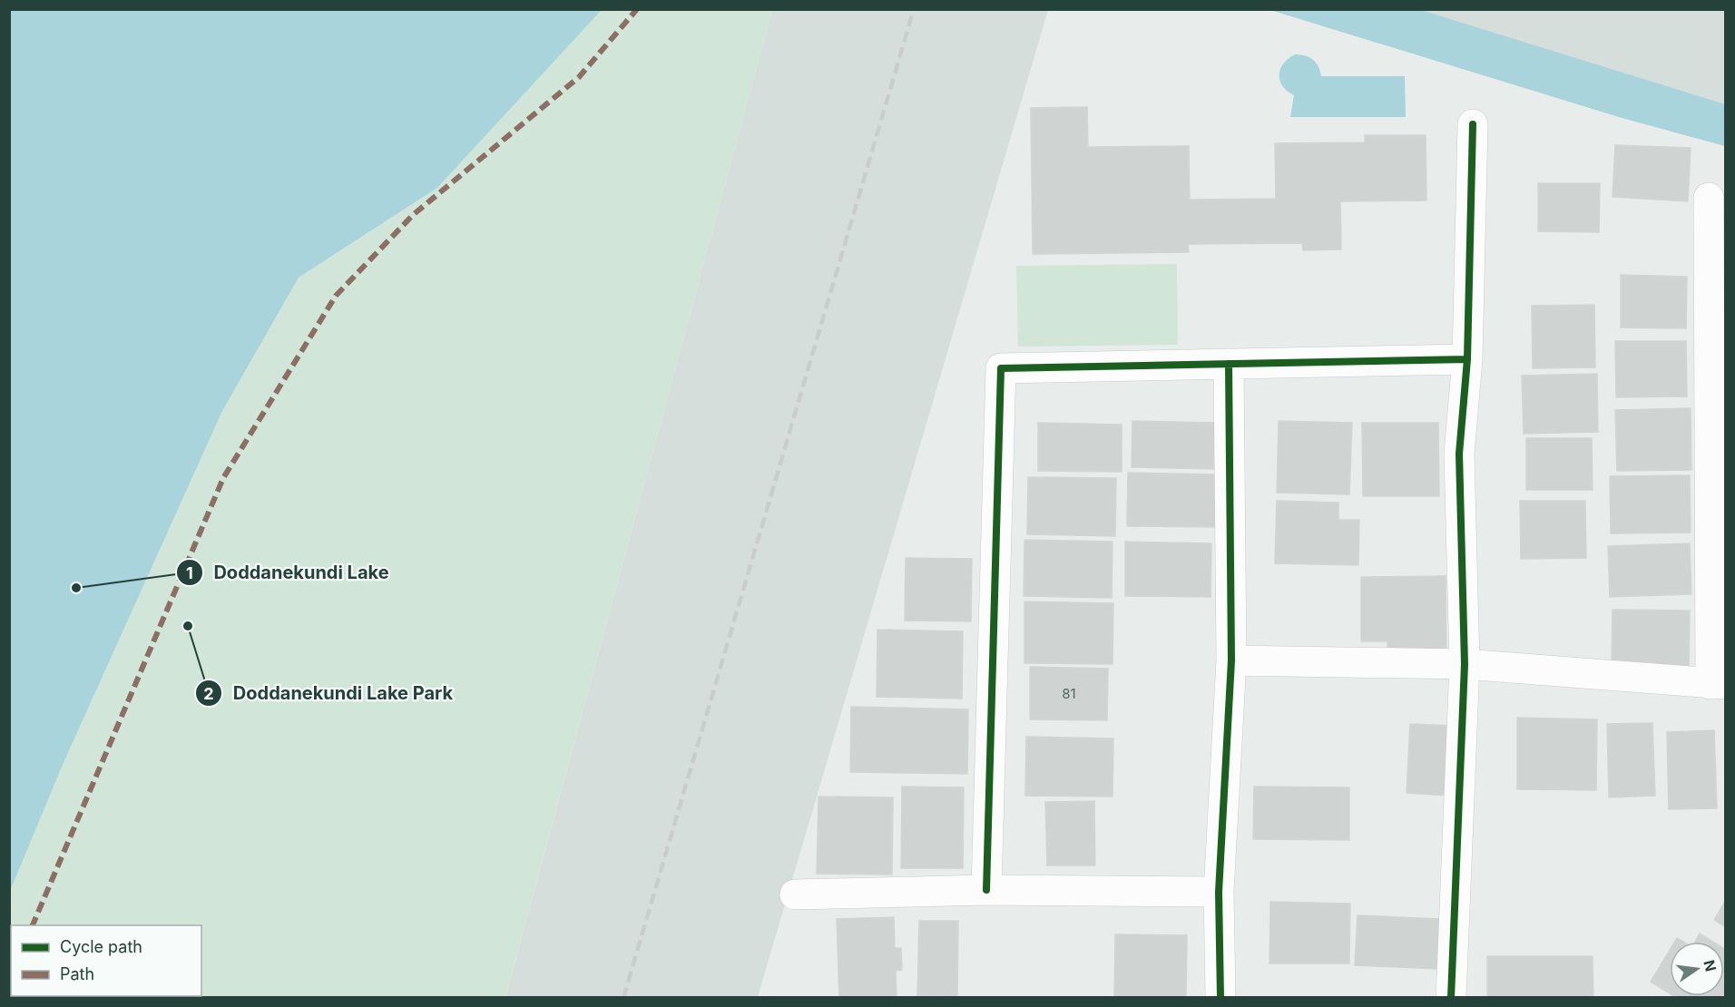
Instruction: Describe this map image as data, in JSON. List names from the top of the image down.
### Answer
{
  "places": ["Doddanekundi Lake", "Doddanekundi Lake Park"],
  "house_numbers": ["81"],
  "legend": ["Cycle path", "Path"],
  "north": "right"
}
